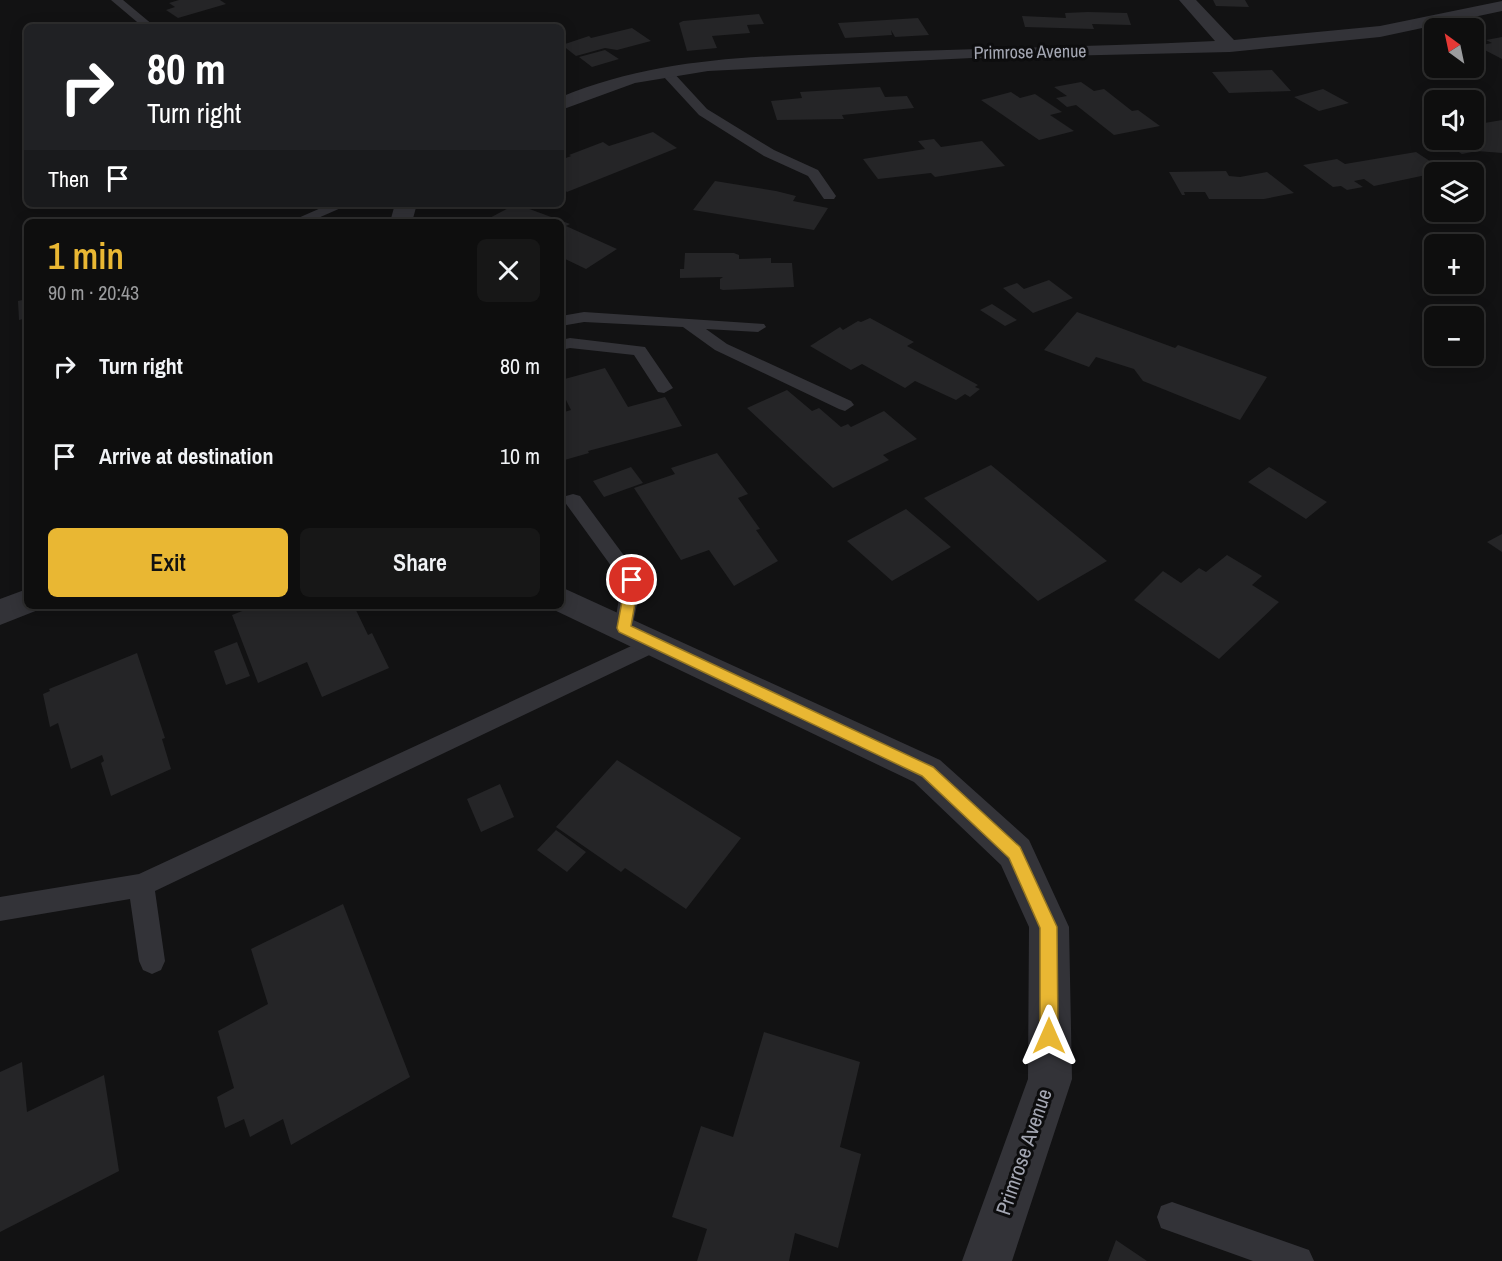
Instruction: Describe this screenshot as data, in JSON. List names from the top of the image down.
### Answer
{
  "streets": {
    "street": ["Primrose Avenue"]
  },
  "north": "top left",
  "page": {
    "map_buttons": ["+", "−"],
    "turn": ["80 m", "Turn right"],
    "then": "Then",
    "heading": ["1 min", "90 m · 20:43"],
    "list": [
      {
        "name": "Turn right",
        "value": "80 m"
      },
      {
        "name": "Arrive at destination",
        "value": "10 m"
      }
    ],
    "buttons": ["Exit", "Share"]
  }
}
